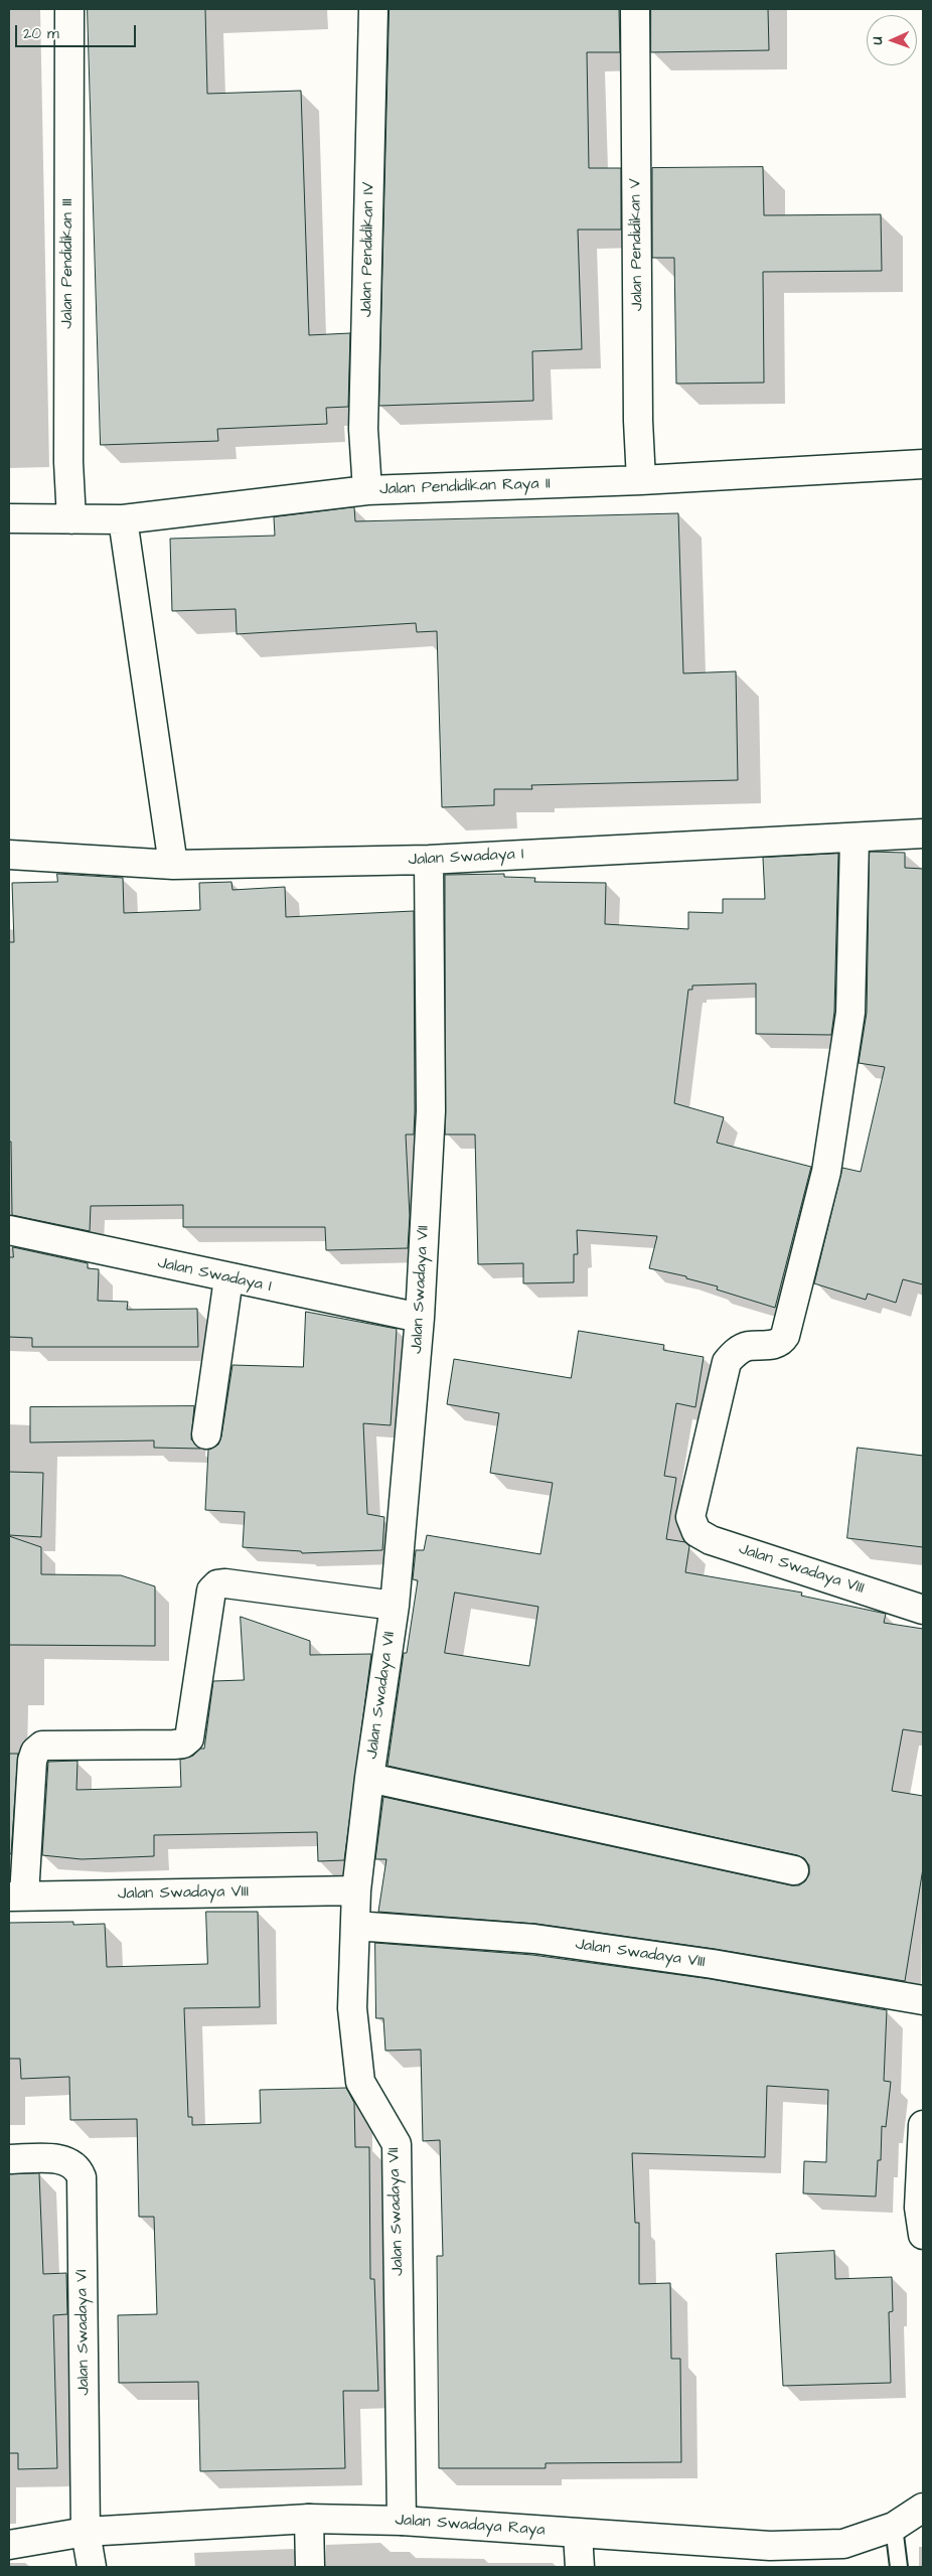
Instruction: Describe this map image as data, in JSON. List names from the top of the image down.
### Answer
{
  "streets": {
    "street": [
      "Jalan Pendidikan V",
      "Jalan Pendidikan IV",
      "Jalan Pendidikan III",
      "Jalan Pendidikan Raya II",
      "Jalan Swadaya I",
      "Jalan Swadaya VII",
      "Jalan Swadaya VIII",
      "Jalan Swadaya VI",
      "Jalan Swadaya Raya"
    ]
  },
  "crossings": [
    ["Jalan Pendidikan V", "Jalan Pendidikan Raya II"],
    ["Jalan Pendidikan IV", "Jalan Pendidikan Raya II"],
    ["Jalan Pendidikan III", "Jalan Pendidikan Raya II"],
    ["Jalan Swadaya I", "Jalan Swadaya VII"],
    ["Jalan Swadaya I", "Jalan Swadaya VIII"],
    ["Jalan Swadaya VII", "Jalan Swadaya VIII"],
    ["Jalan Swadaya VII", "Jalan Swadaya Raya"],
    ["Jalan Swadaya VI", "Jalan Swadaya Raya"]
  ],
  "scale_bar": "20 m",
  "north": "left"
}
